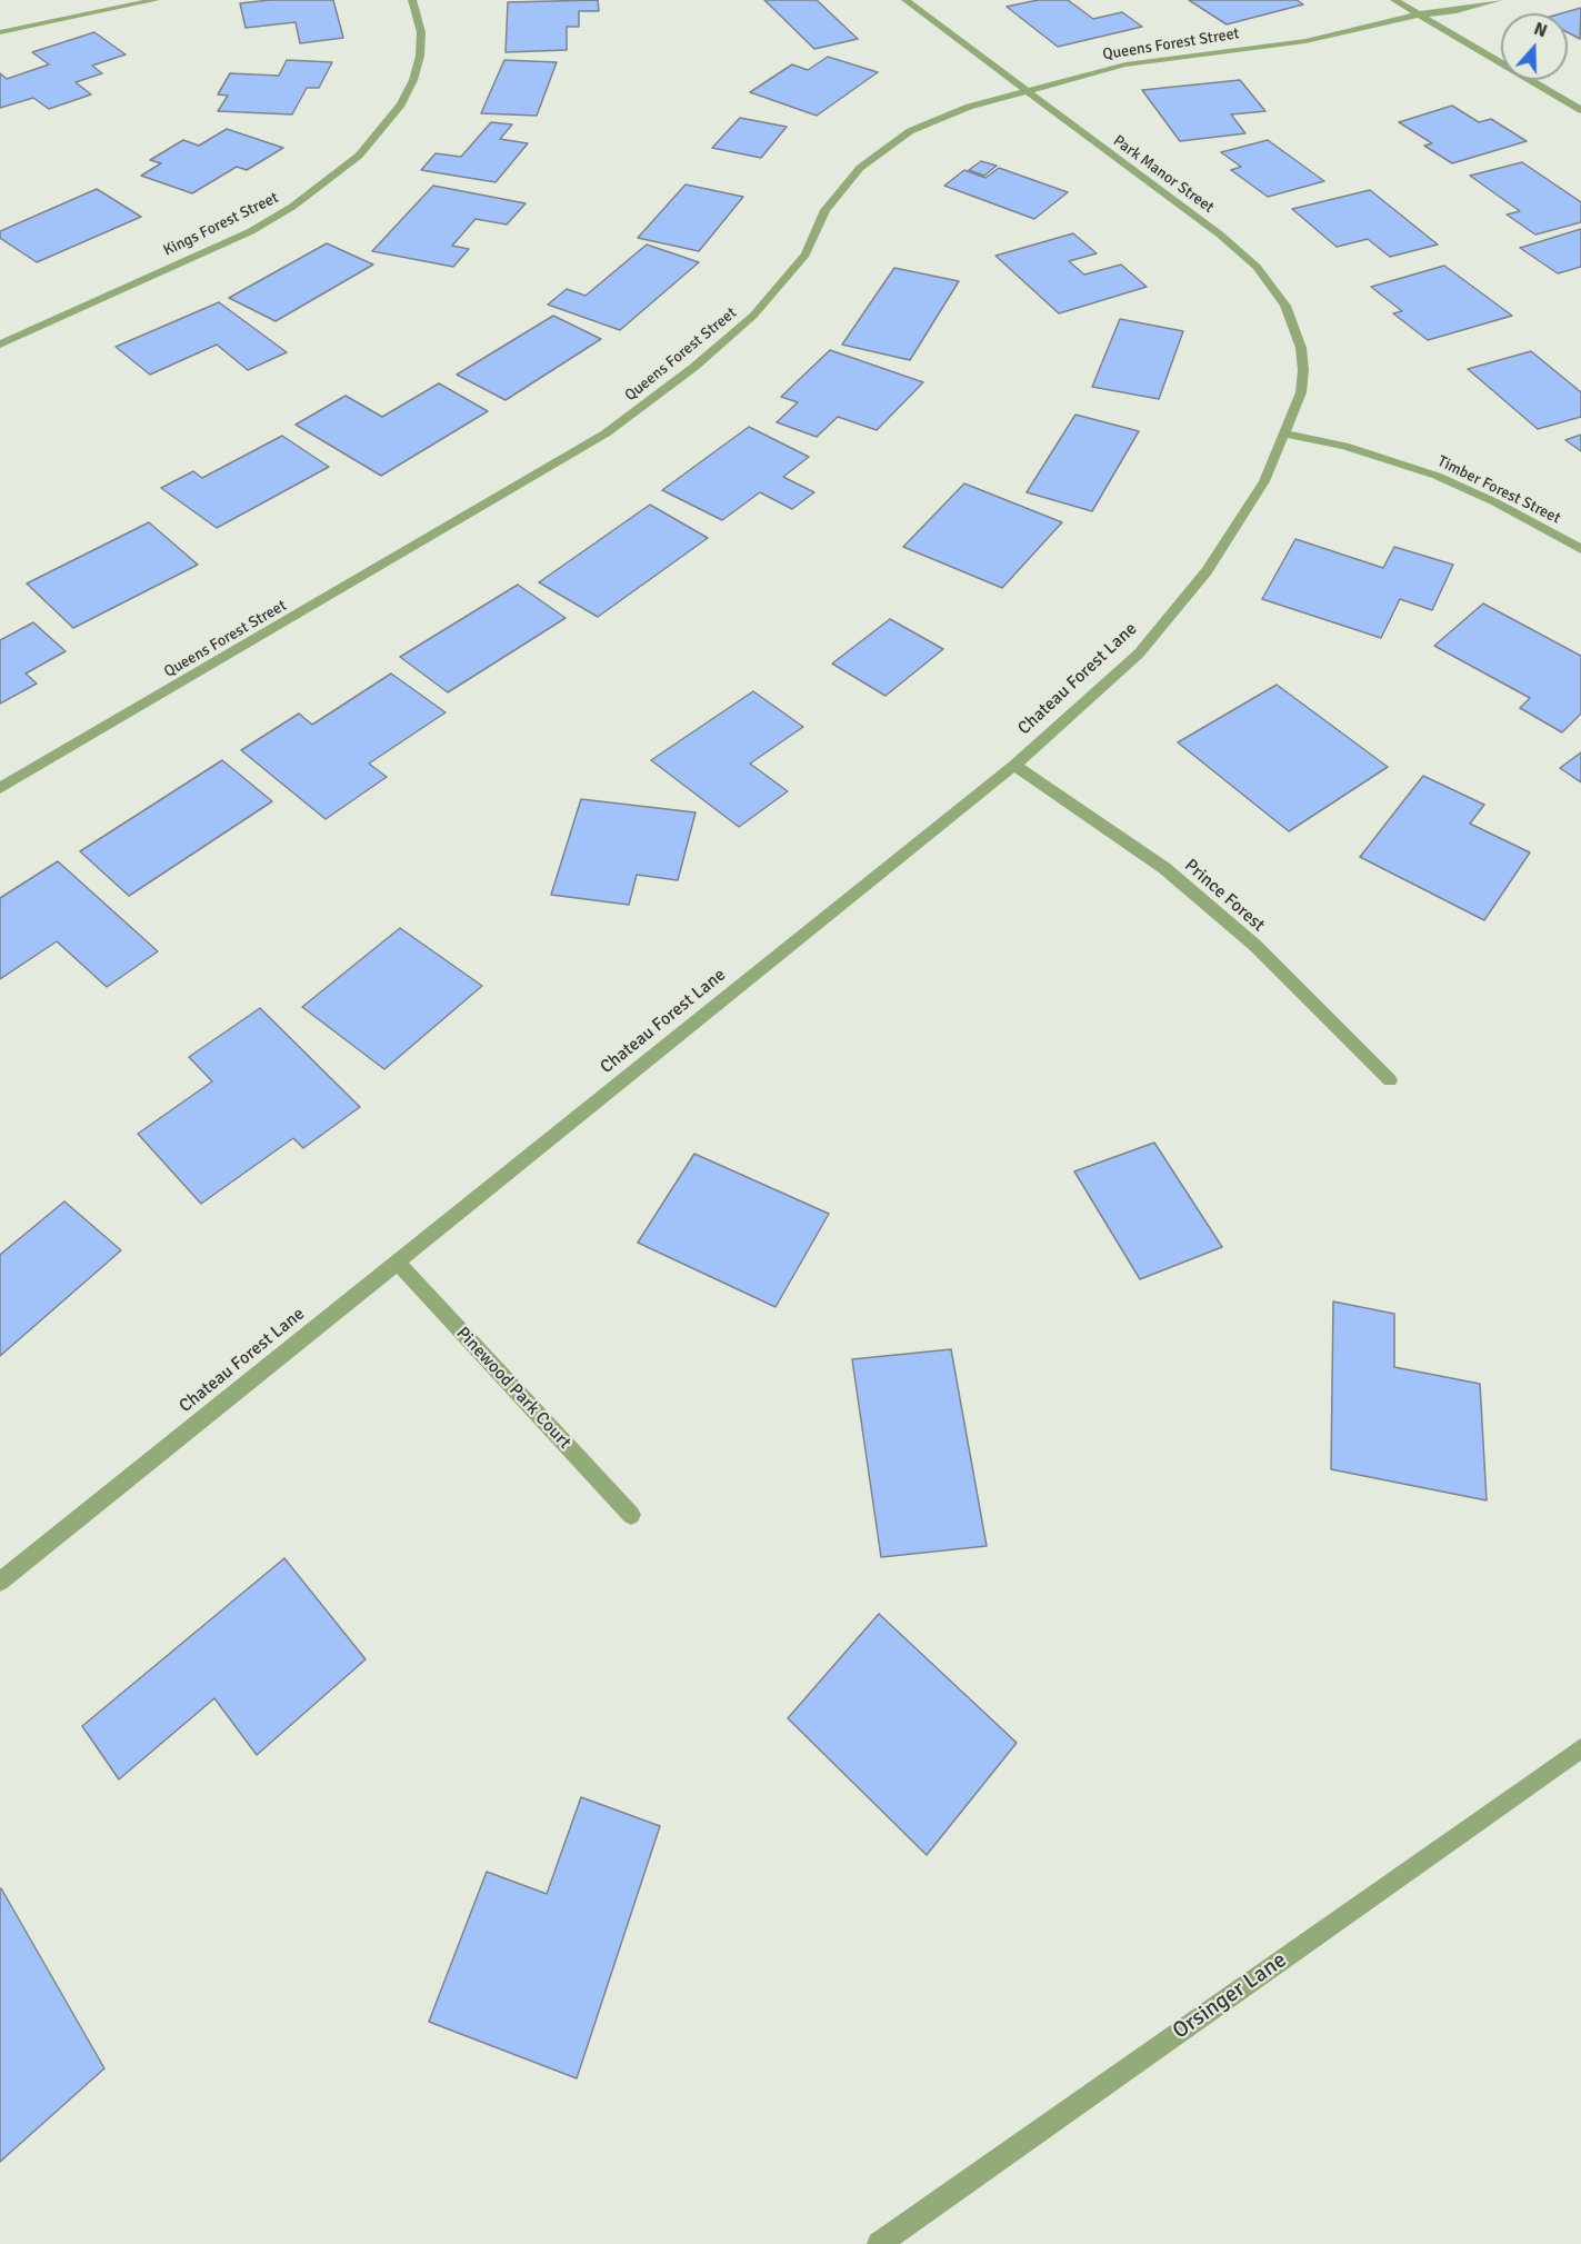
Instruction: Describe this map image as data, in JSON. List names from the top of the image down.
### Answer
{
  "streets": {
    "street": [
      "Queens Forest Street",
      "Park Manor Street",
      "Kings Forest Street",
      "Timber Forest Street",
      "Chateau Forest Lane",
      "Prince Forest",
      "Pinewood Park Court",
      "Orsinger Lane"
    ]
  },
  "crossings": [
    ["Queens Forest Street", "Park Manor Street"],
    ["Park Manor Street", "Timber Forest Street"],
    ["Park Manor Street", "Chateau Forest Lane"],
    ["Timber Forest Street", "Chateau Forest Lane"],
    ["Chateau Forest Lane", "Prince Forest"],
    ["Chateau Forest Lane", "Pinewood Park Court"]
  ],
  "north": "top"
}
